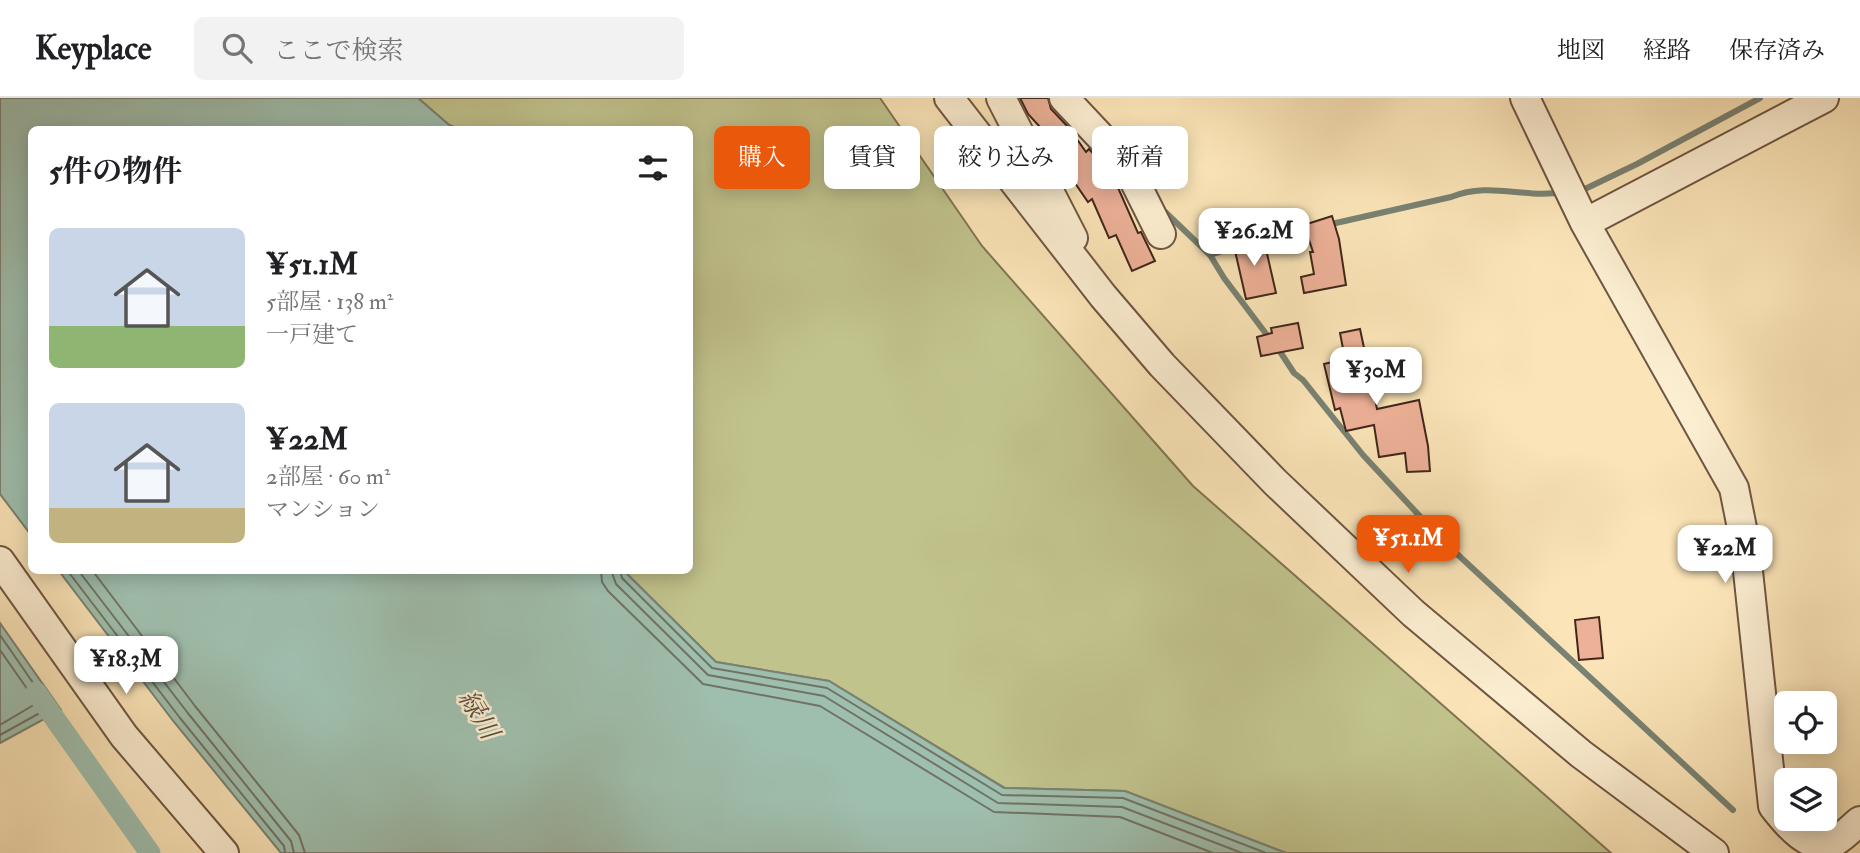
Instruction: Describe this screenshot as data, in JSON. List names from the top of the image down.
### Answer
{
  "water": ["緑川"],
  "page": {
    "header": "Keyplace",
    "search": "ここで検索",
    "nav": ["地図", "経路", "保存済み"],
    "chip": [
      "購入",
      "賃貸",
      "絞り込み",
      "新着"
    ],
    "heading": "5件の物件",
    "price": [
      "¥26.2M",
      "¥30M",
      "¥51.1M",
      "¥22M",
      "¥18.3M"
    ],
    "list": [
      {
        "name": "¥51.1M",
        "note": "5部屋 · 138 m² · 一戸建て"
      },
      {
        "name": "¥22M",
        "note": "2部屋 · 60 m² · マンション"
      }
    ]
  }
}
